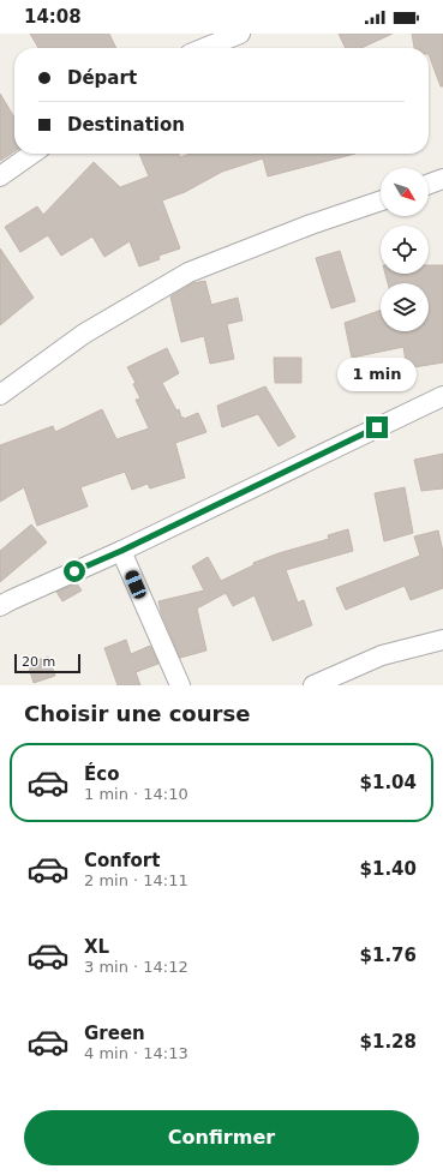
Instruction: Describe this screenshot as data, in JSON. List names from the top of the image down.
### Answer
{
  "scale_bar": "20 m",
  "north": "bottom right",
  "page": {
    "status": "14:08",
    "banner": ["Départ", "Destination"],
    "bubble": "1 min",
    "scale": "20 m",
    "heading": "Choisir une course",
    "list": [
      {
        "name": "Éco",
        "note": "1 min · 14:10",
        "value": "$1.04"
      },
      {
        "name": "Confort",
        "note": "2 min · 14:11",
        "value": "$1.40"
      },
      {
        "name": "XL",
        "note": "3 min · 14:12",
        "value": "$1.76"
      },
      {
        "name": "Green",
        "note": "4 min · 14:13",
        "value": "$1.28"
      }
    ],
    "buttons": "Confirmer"
  }
}
